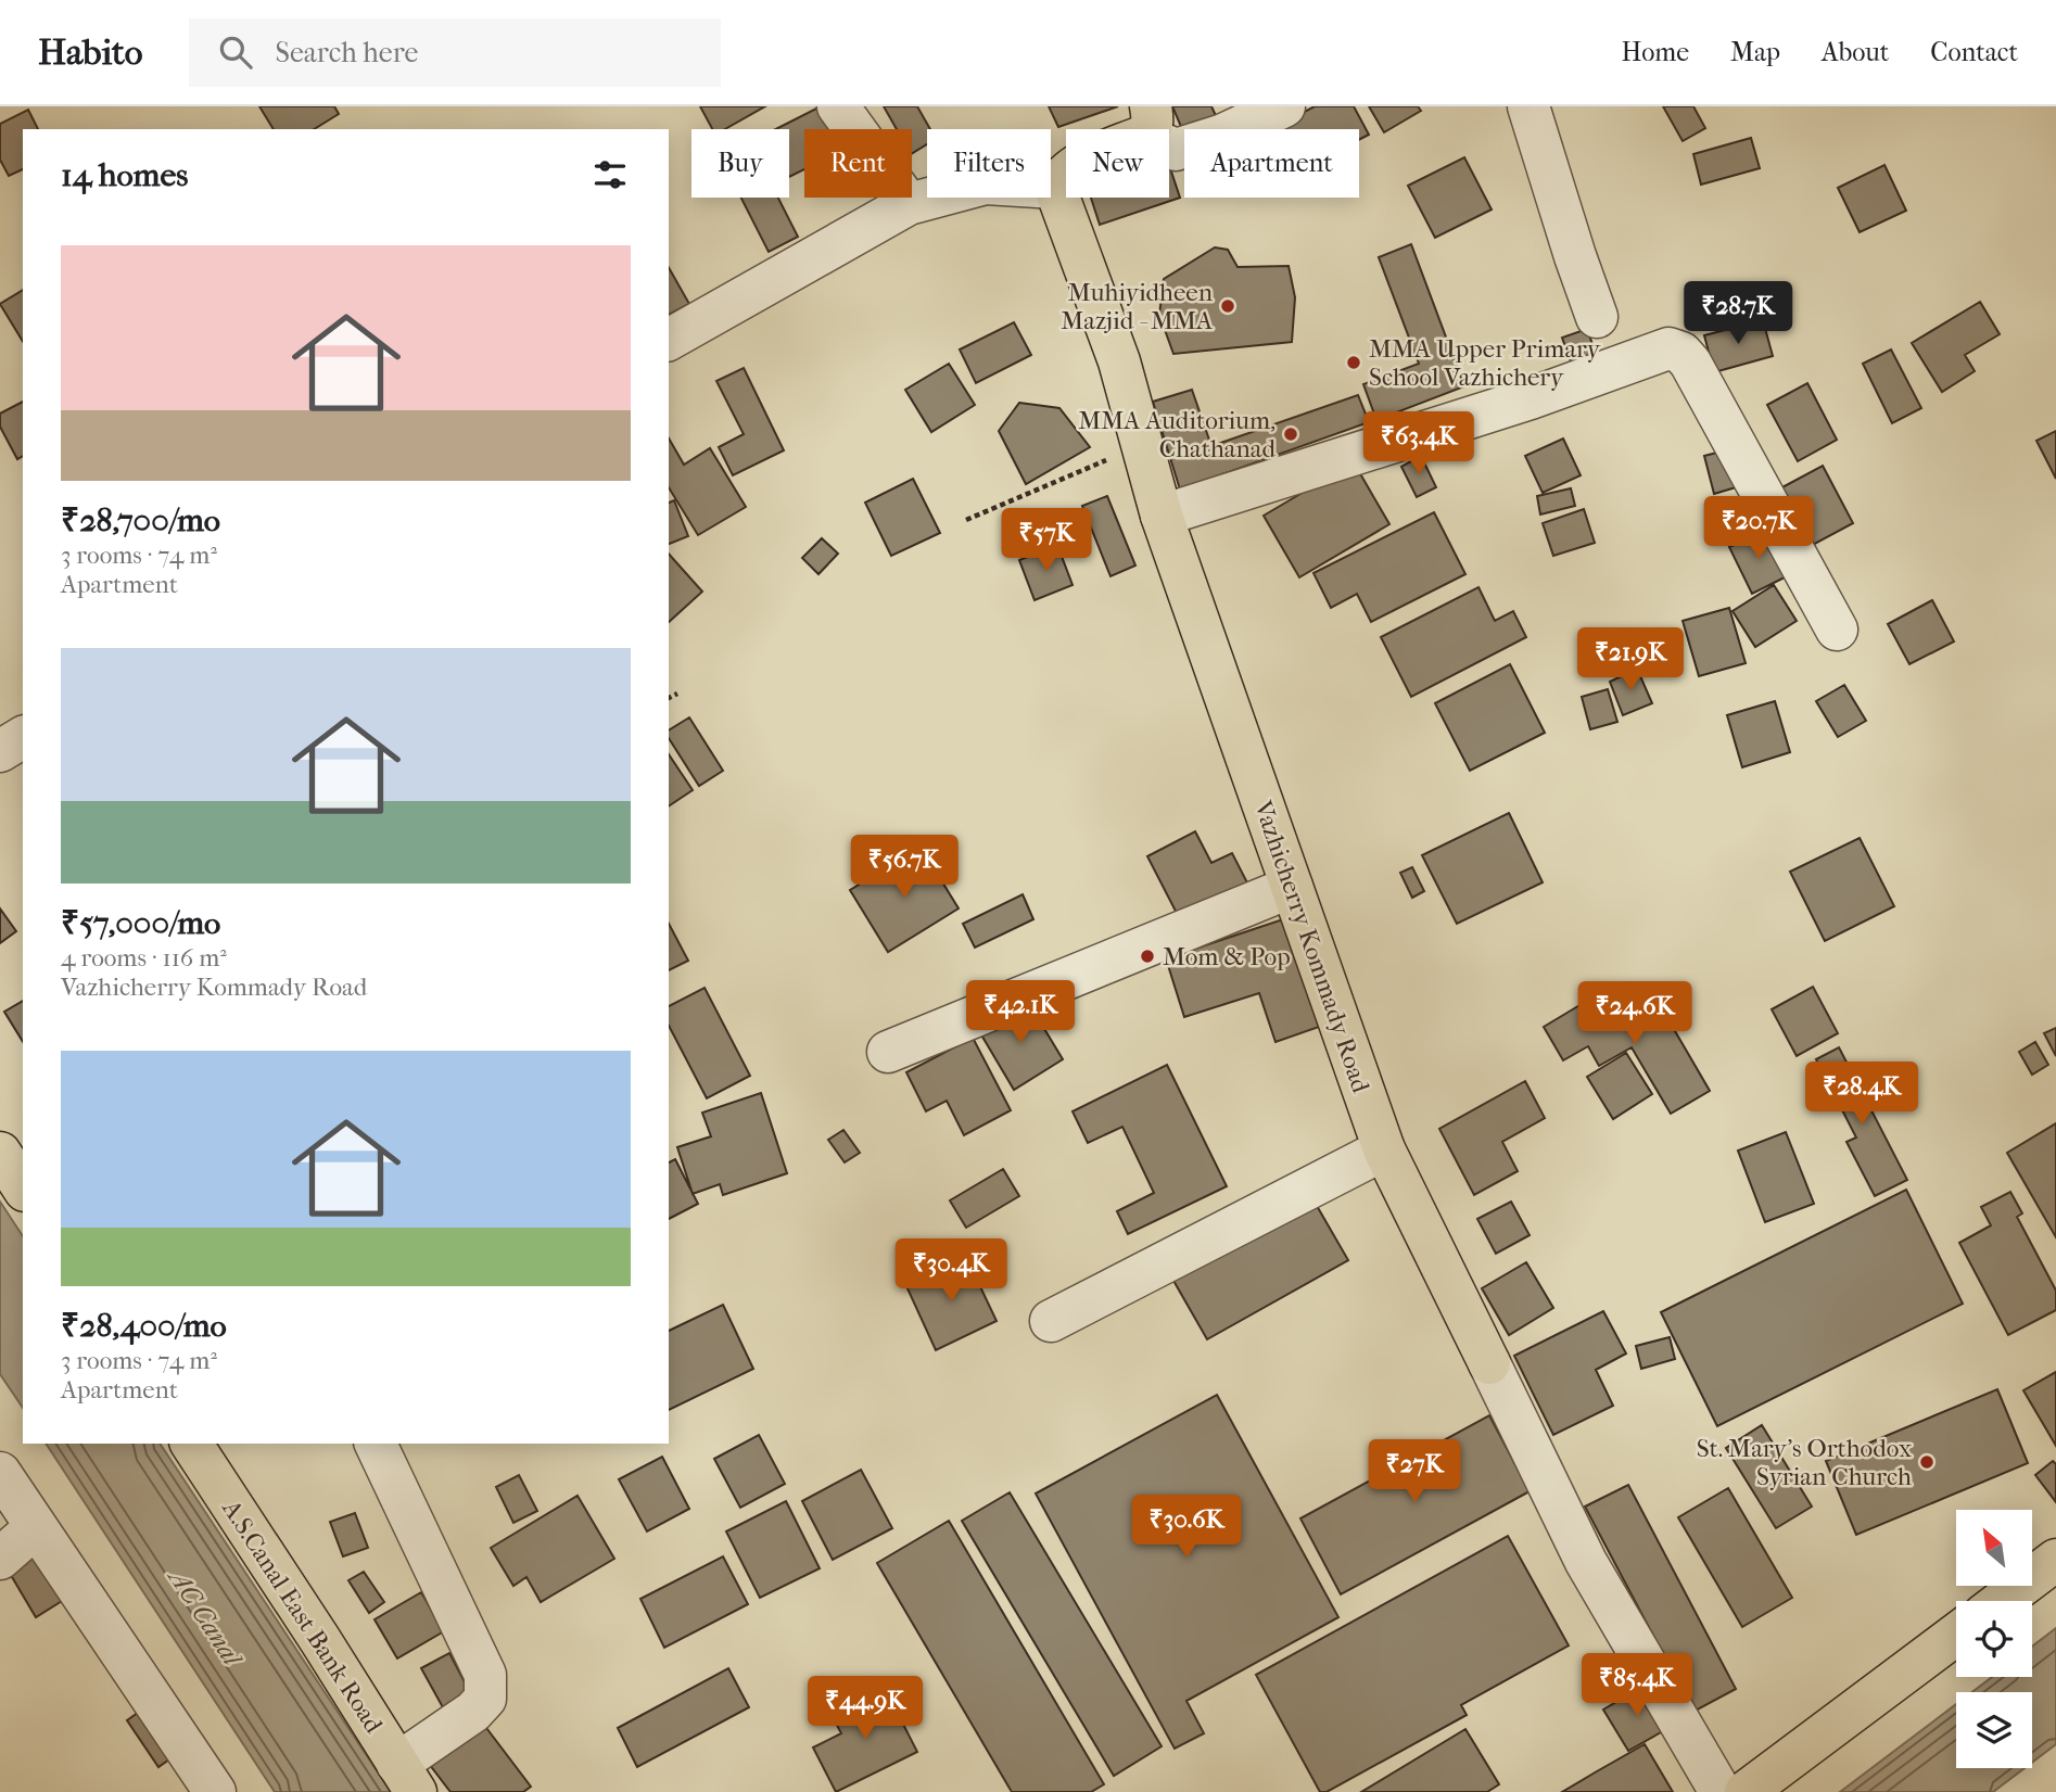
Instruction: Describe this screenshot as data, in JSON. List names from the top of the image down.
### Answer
{
  "streets": {
    "main road": ["Vazhicherry Kommady Road", "A.S.Canal East Bank Road"]
  },
  "water": ["AC Canal"],
  "places": [
    "Muhiyidheen Mazjid - MMA",
    "MMA Upper Primary School Vazhichery",
    "MMA Auditorium, Chathanad",
    "Mom & Pop",
    "St. Mary's Orthodox Syrian Church"
  ],
  "north": "top left",
  "page": {
    "header": "Habito",
    "search": "Search here",
    "nav": [
      "Home",
      "Map",
      "About",
      "Contact"
    ],
    "chip": [
      "Buy",
      "Rent",
      "Filters",
      "New",
      "Apartment"
    ],
    "heading": "14 homes",
    "list": [
      {
        "name": "₹28,700/mo",
        "note": "3 rooms · 74 m² · Apartment"
      },
      {
        "name": "₹57,000/mo",
        "note": "4 rooms · 116 m² · Vazhicherry Kommady Road"
      },
      {
        "name": "₹28,400/mo",
        "note": "3 rooms · 74 m² · Apartment"
      }
    ],
    "price": [
      "₹28.7K",
      "₹63.4K",
      "₹20.7K",
      "₹57K",
      "₹21.9K",
      "₹56.7K",
      "₹42.1K",
      "₹24.6K",
      "₹28.4K",
      "₹30.4K",
      "₹27K",
      "₹30.6K",
      "₹85.4K",
      "₹44.9K"
    ]
  }
}
